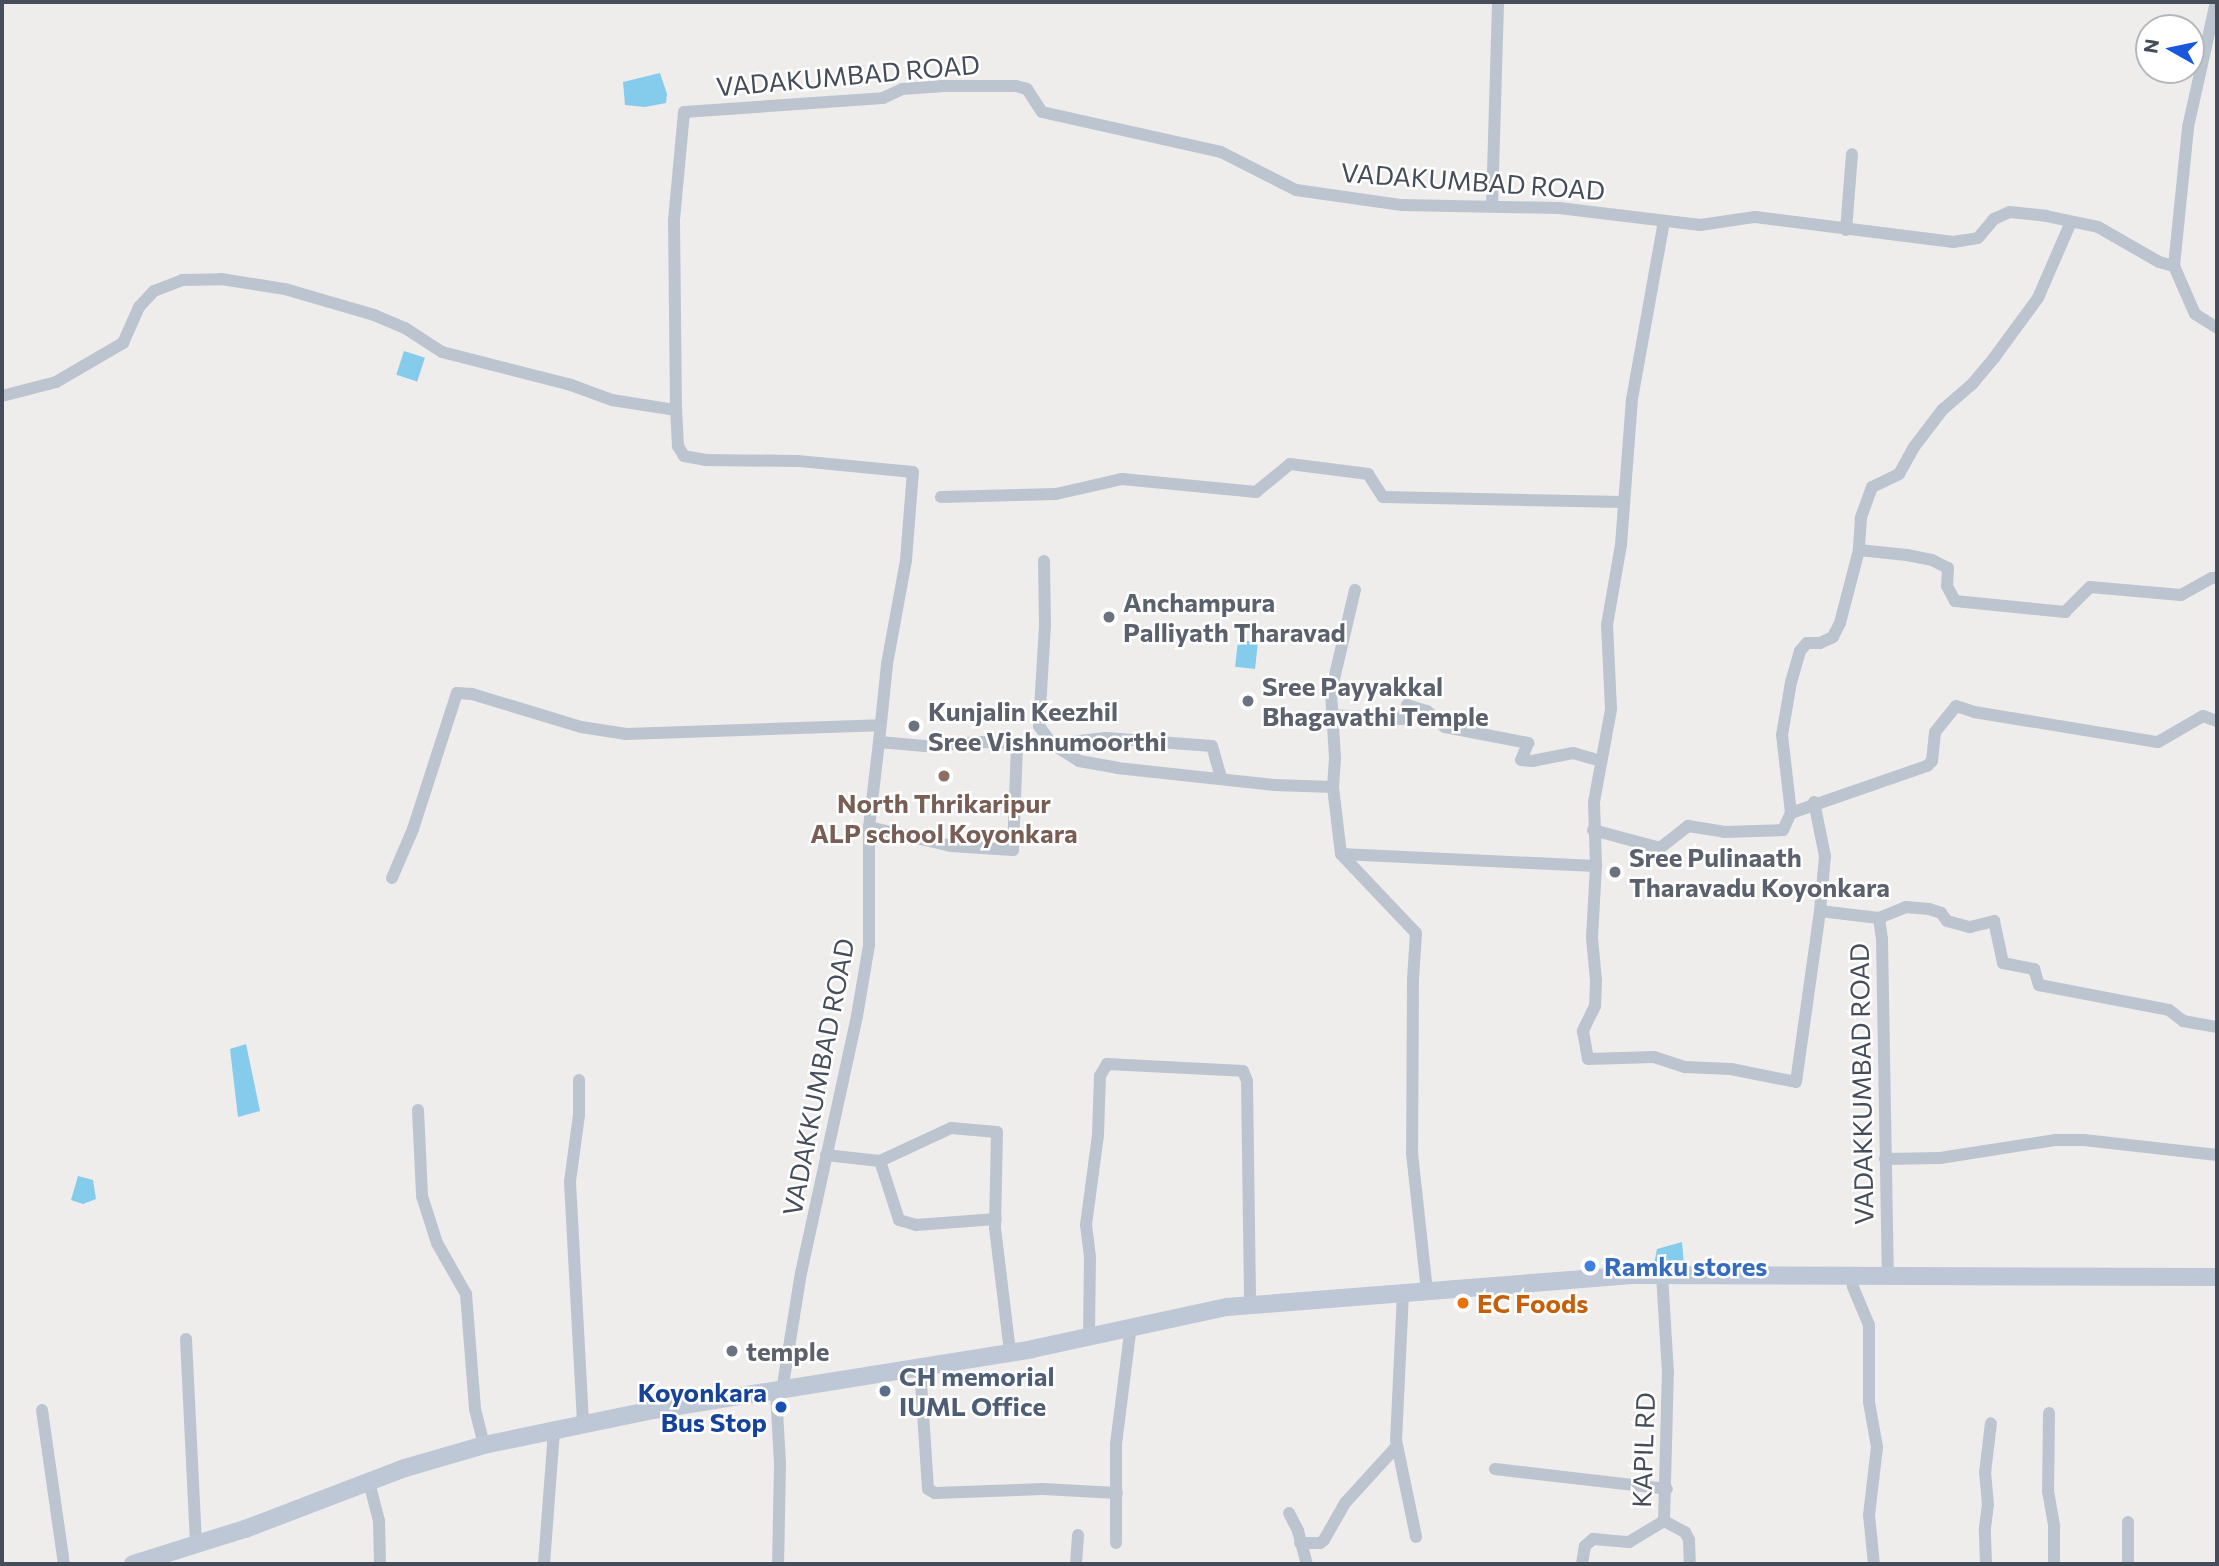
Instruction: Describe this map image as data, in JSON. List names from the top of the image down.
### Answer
{
  "streets": {
    "street": ["VADAKUMBAD ROAD", "VADAKKUMBAD ROAD", "KAPIL RD"]
  },
  "crossings": [
    ["VADAKUMBAD ROAD", "VADAKKUMBAD ROAD"]
  ],
  "places": [
    "Anchampura Palliyath Tharavad",
    "Sree Payyakkal Bhagavathi Temple",
    "Kunjalin Keezhil Sree Vishnumoorthi",
    "North Thrikaripur ALP school Koyonkara",
    "Sree Pulinaath Tharavadu Koyonkara",
    "Ramku stores",
    "EC Foods",
    "temple",
    "CH memorial IUML Office",
    "Koyonkara Bus Stop"
  ],
  "north": "left"
}
